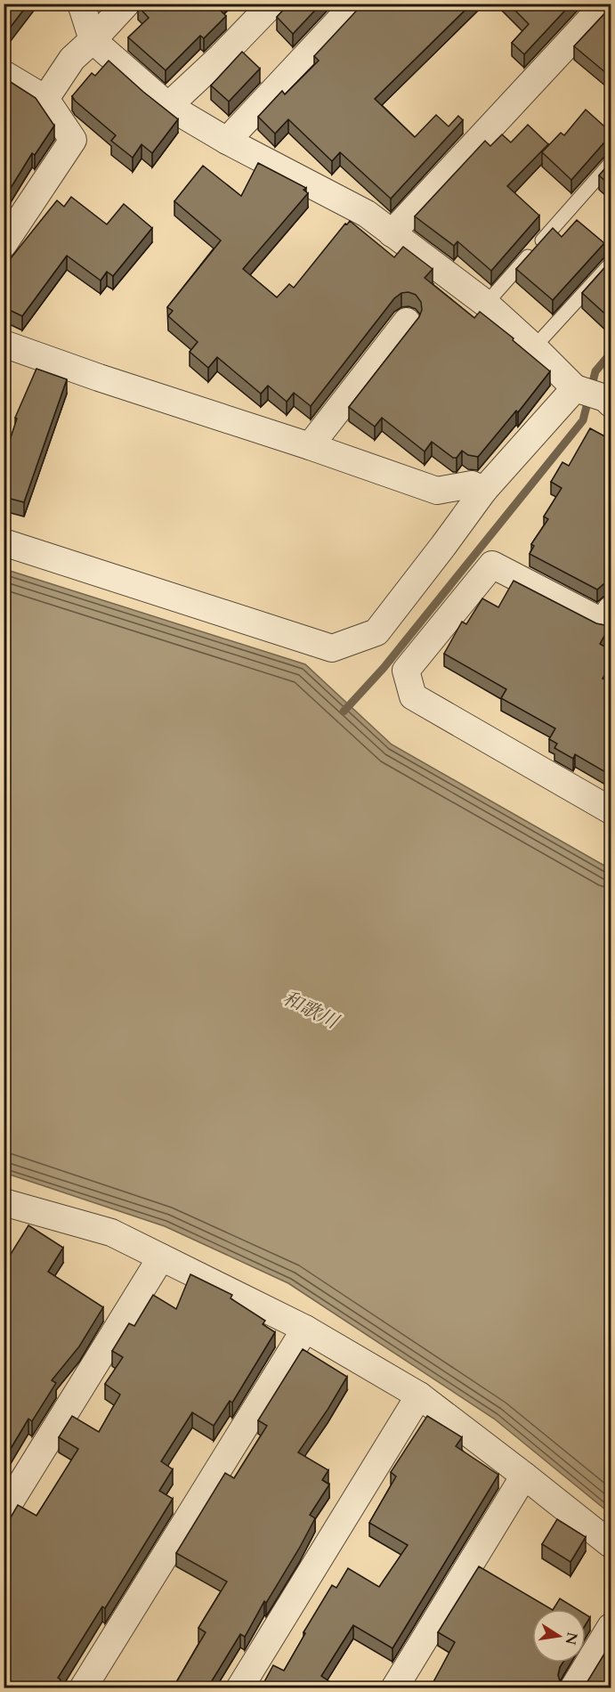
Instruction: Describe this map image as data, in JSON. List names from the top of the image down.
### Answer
{
  "water": ["和歌川"],
  "north": "right"
}
